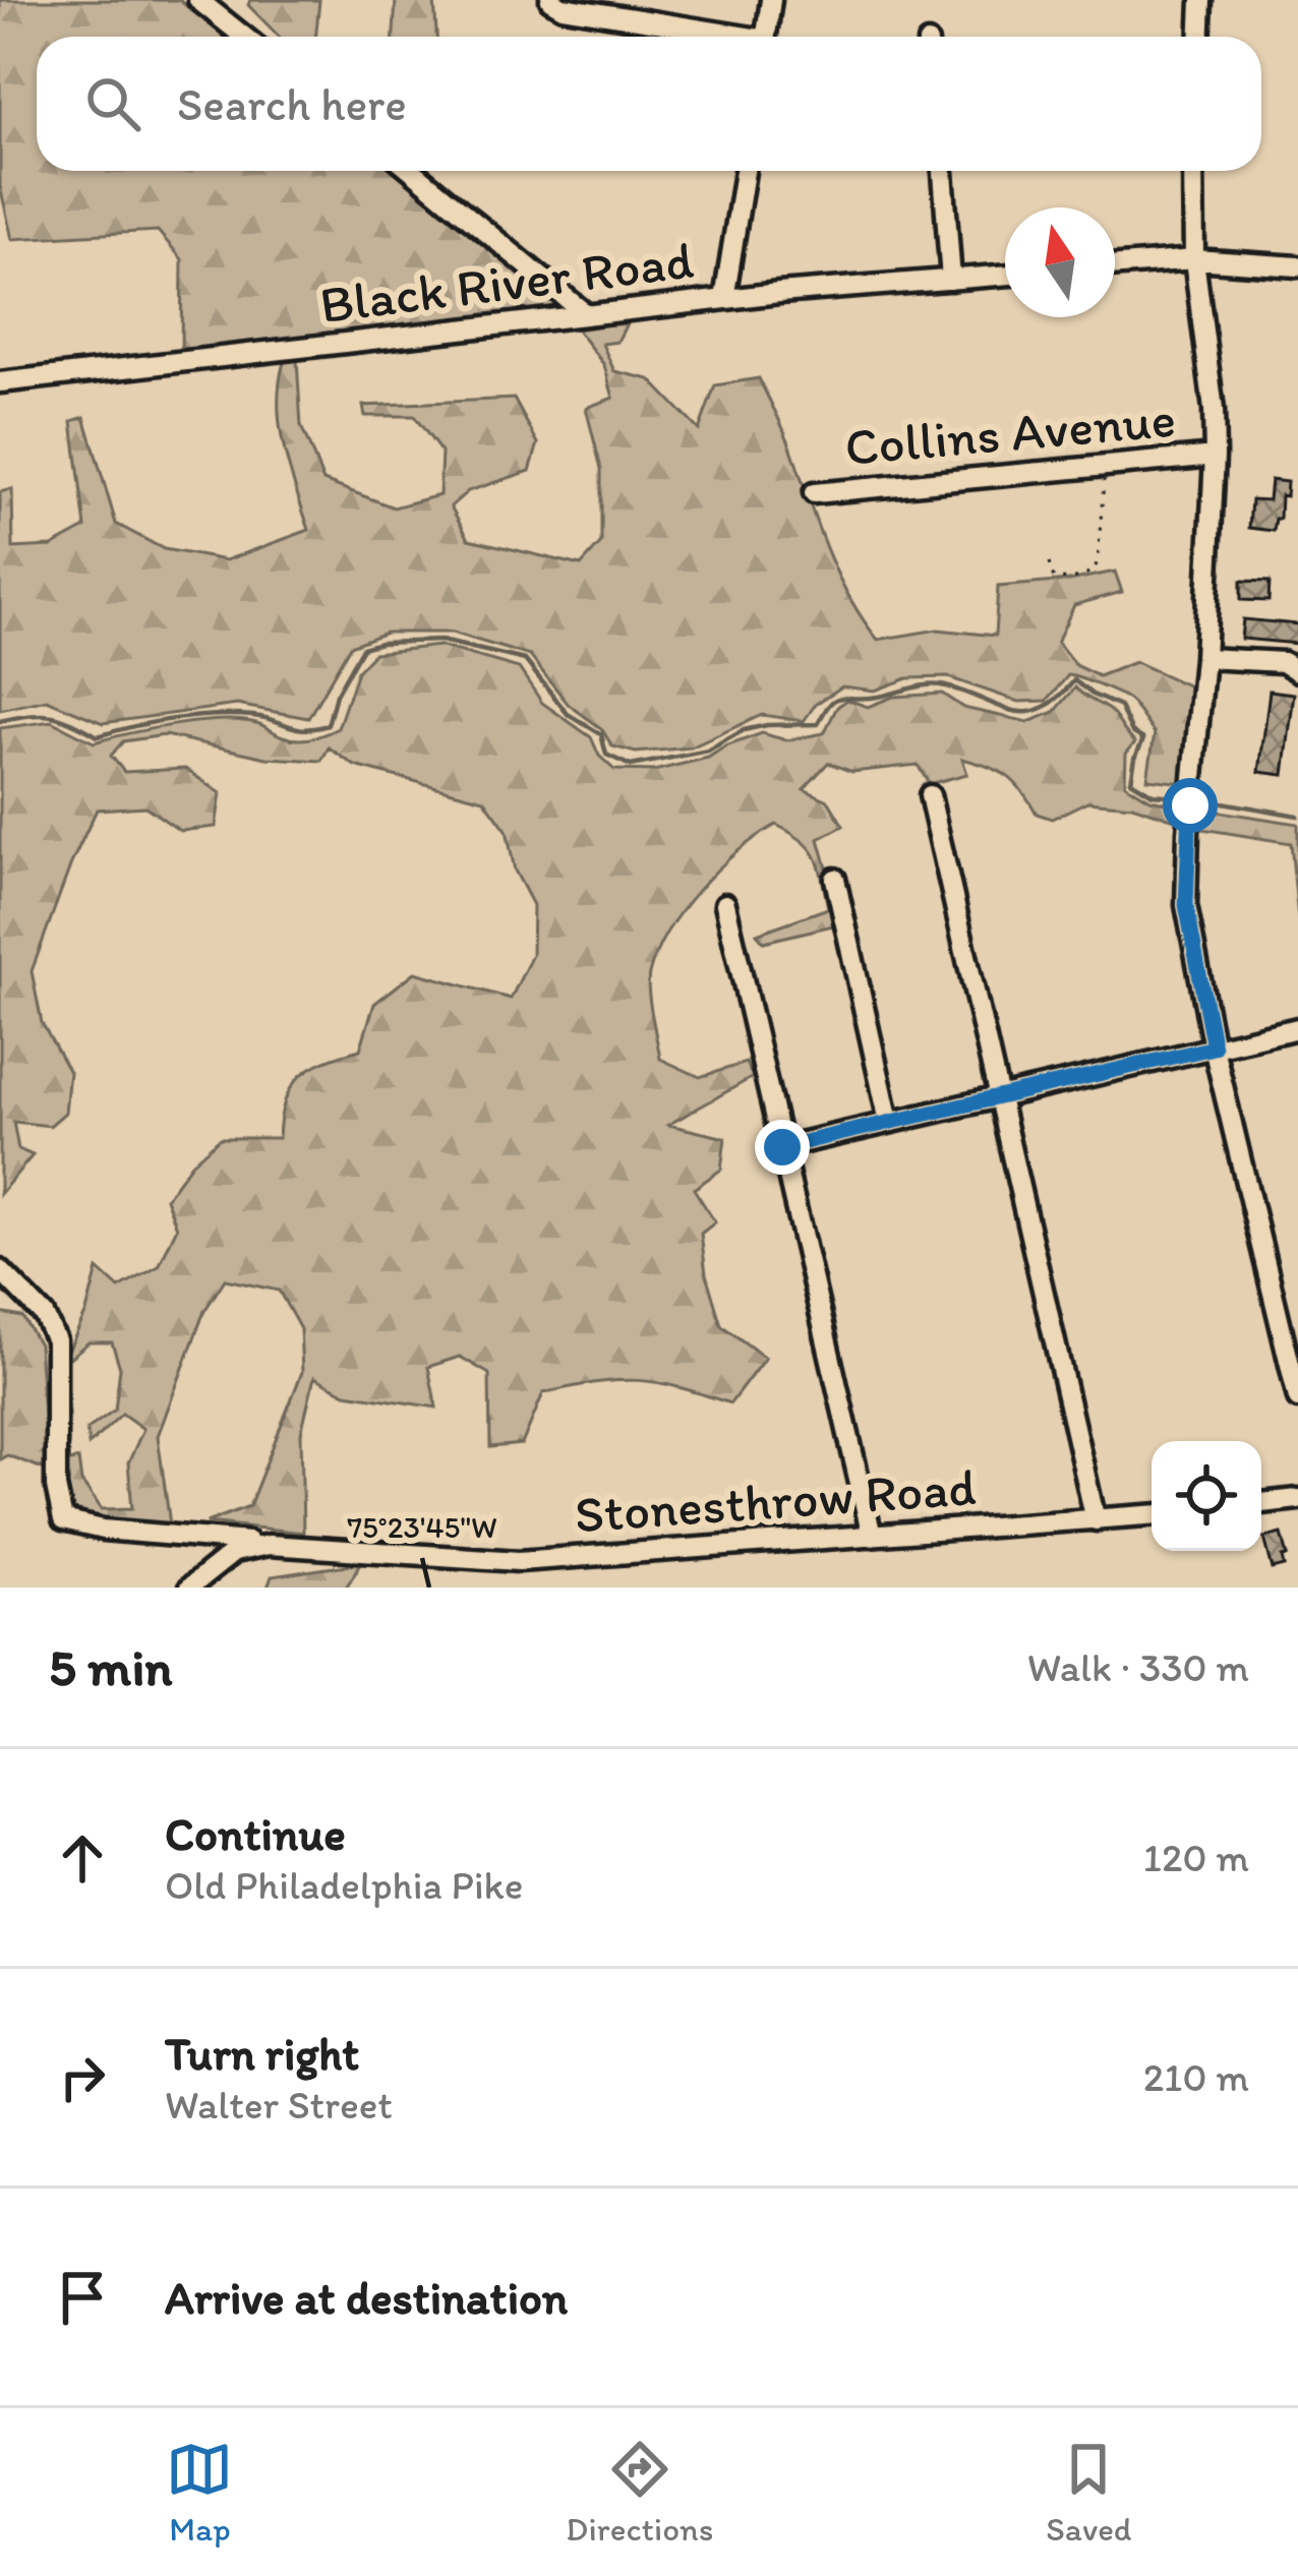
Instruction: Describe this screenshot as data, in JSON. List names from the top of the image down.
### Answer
{
  "streets": {
    "street": ["Black River Road", "Collins Avenue", "Stonesthrow Road"]
  },
  "north": "top",
  "page": {
    "search": "Search here",
    "heading": ["5 min", "Walk · 330 m"],
    "list": [
      ["Continue", "Old Philadelphia Pike", "120 m"],
      ["Turn right", "Walter Street", "210 m"],
      "Arrive at destination"
    ],
    "nav": ["Map", "Directions", "Saved"]
  },
  "coordinates": ["75°23'45\"W"]
}
